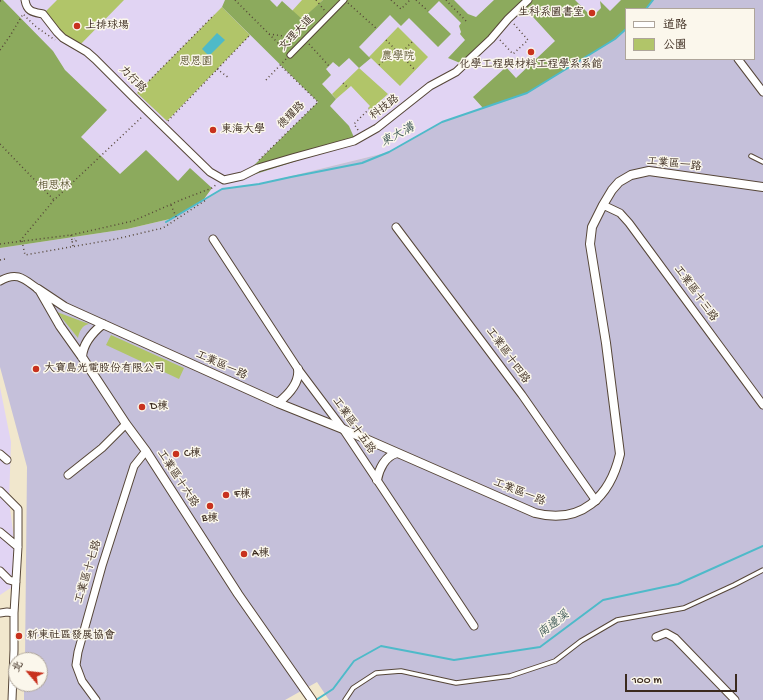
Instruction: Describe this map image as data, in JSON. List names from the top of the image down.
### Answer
{
  "streets": {
    "street": [
      "文理大道",
      "力行路",
      "科技路",
      "工業區一路",
      "工業區十三路",
      "工業區十四路",
      "工業區十五路",
      "工業區十六路",
      "工業區十七路"
    ],
    "path": ["德耀路"]
  },
  "crossings": [
    ["文理大道", "德耀路"],
    ["力行路", "科技路"],
    ["工業區一路", "工業區十三路"],
    ["工業區一路", "工業區十四路"],
    ["工業區一路", "工業區十五路"],
    ["工業區一路", "工業區十六路"],
    ["工業區十六路", "工業區十七路"]
  ],
  "water": ["東大溝", "南邊溪"],
  "parks": ["農學院", "思恩園", "相思林"],
  "places": [
    "生科系圖書室",
    "上排球場",
    "化學工程與材料工程學系系館",
    "東海大學",
    "大寶島光電股份有限公司",
    "D棟",
    "C棟",
    "F棟",
    "B棟",
    "A棟",
    "新東社區發展協會"
  ],
  "legend": ["道路", "公園"],
  "scale_bar": "100 m",
  "north": "top left"
}
